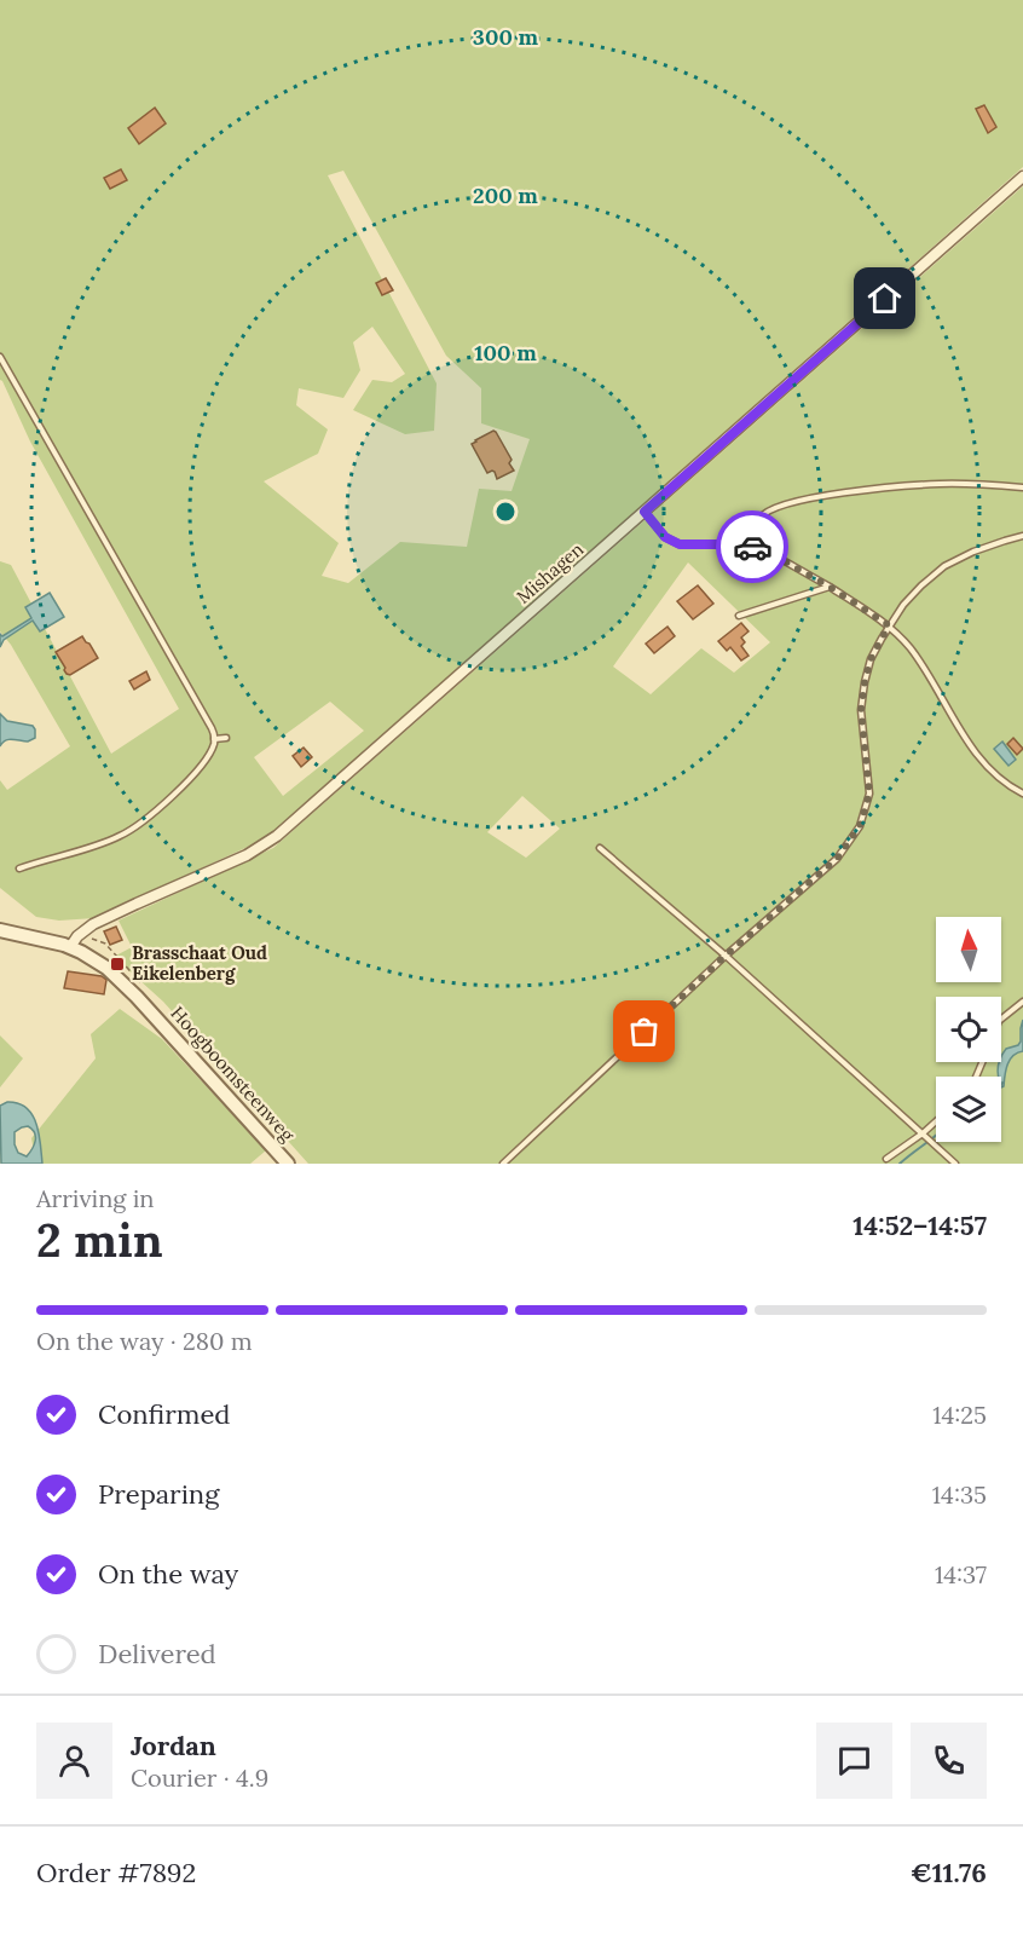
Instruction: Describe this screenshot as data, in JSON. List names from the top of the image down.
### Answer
{
  "streets": {
    "street": ["Mishagen", "Hoogboomsteenweg"]
  },
  "crossings": [
    ["Mishagen", "Hoogboomsteenweg"]
  ],
  "places": {
    "transit": ["Brasschaat Oud Eikelenberg"]
  },
  "north": "top",
  "page": {
    "heading": ["2 min", "Arriving in", "14:52–14:57"],
    "panel": [
      "Jordan",
      "Courier · 4.9",
      "Order #7892",
      "€11.76"
    ],
    "bar": "On the way · 280 m",
    "list": [
      ["Confirmed", "14:25"],
      ["Preparing", "14:35"],
      ["On the way", "14:37"],
      "Delivered"
    ]
  },
  "rings": ["300 m", "200 m", "100 m"]
}
